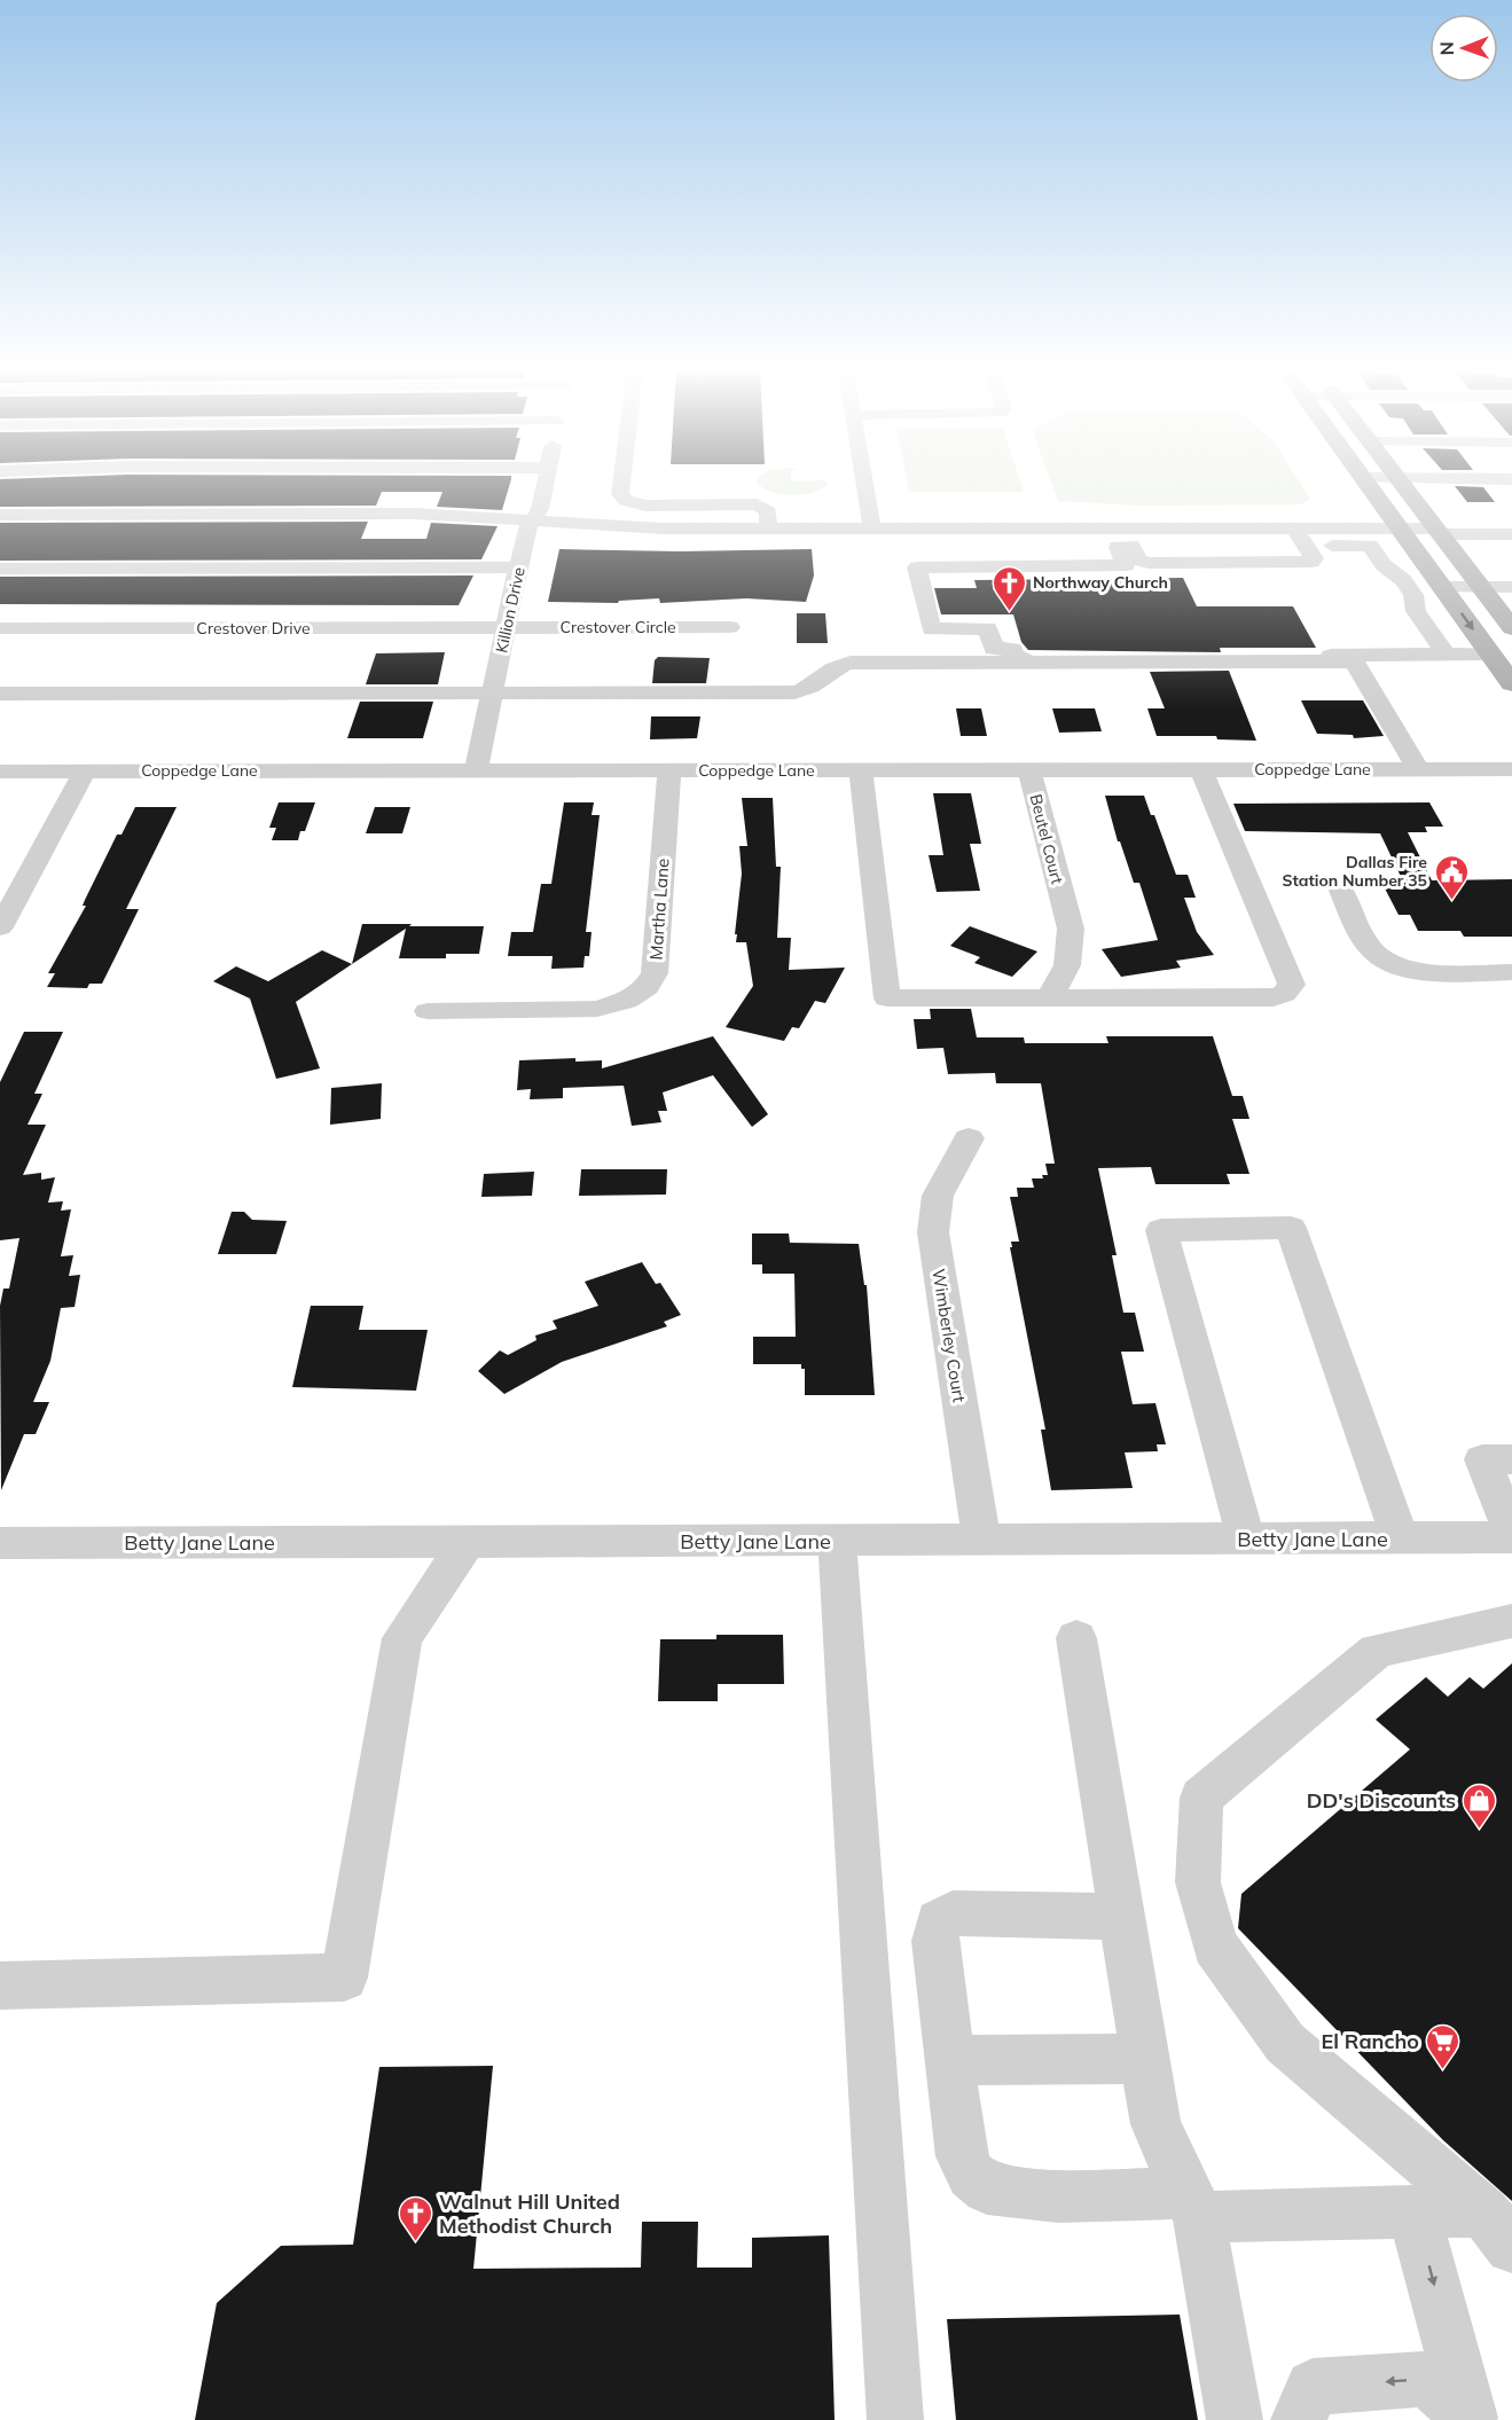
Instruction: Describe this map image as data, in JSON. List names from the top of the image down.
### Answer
{
  "streets": {
    "street": [
      "Killion Drive",
      "Crestover Circle",
      "Crestover Drive",
      "Coppedge Lane",
      "Beutel Court",
      "Martha Lane",
      "Wimberley Court",
      "Betty Jane Lane"
    ]
  },
  "crossings": [
    ["Killion Drive", "Crestover Circle"],
    ["Killion Drive", "Crestover Drive"],
    ["Killion Drive", "Coppedge Lane"],
    ["Crestover Circle", "Crestover Drive"],
    ["Coppedge Lane", "Beutel Court"],
    ["Coppedge Lane", "Martha Lane"],
    ["Wimberley Court", "Betty Jane Lane"]
  ],
  "places": {
    "church": ["Northway Church", "Walnut Hill United Methodist Church"],
    "public building": ["Dallas Fire Station Number 35"],
    "shop": ["DD's Discounts"],
    "supermarket": ["El Rancho"]
  },
  "north": "left"
}
